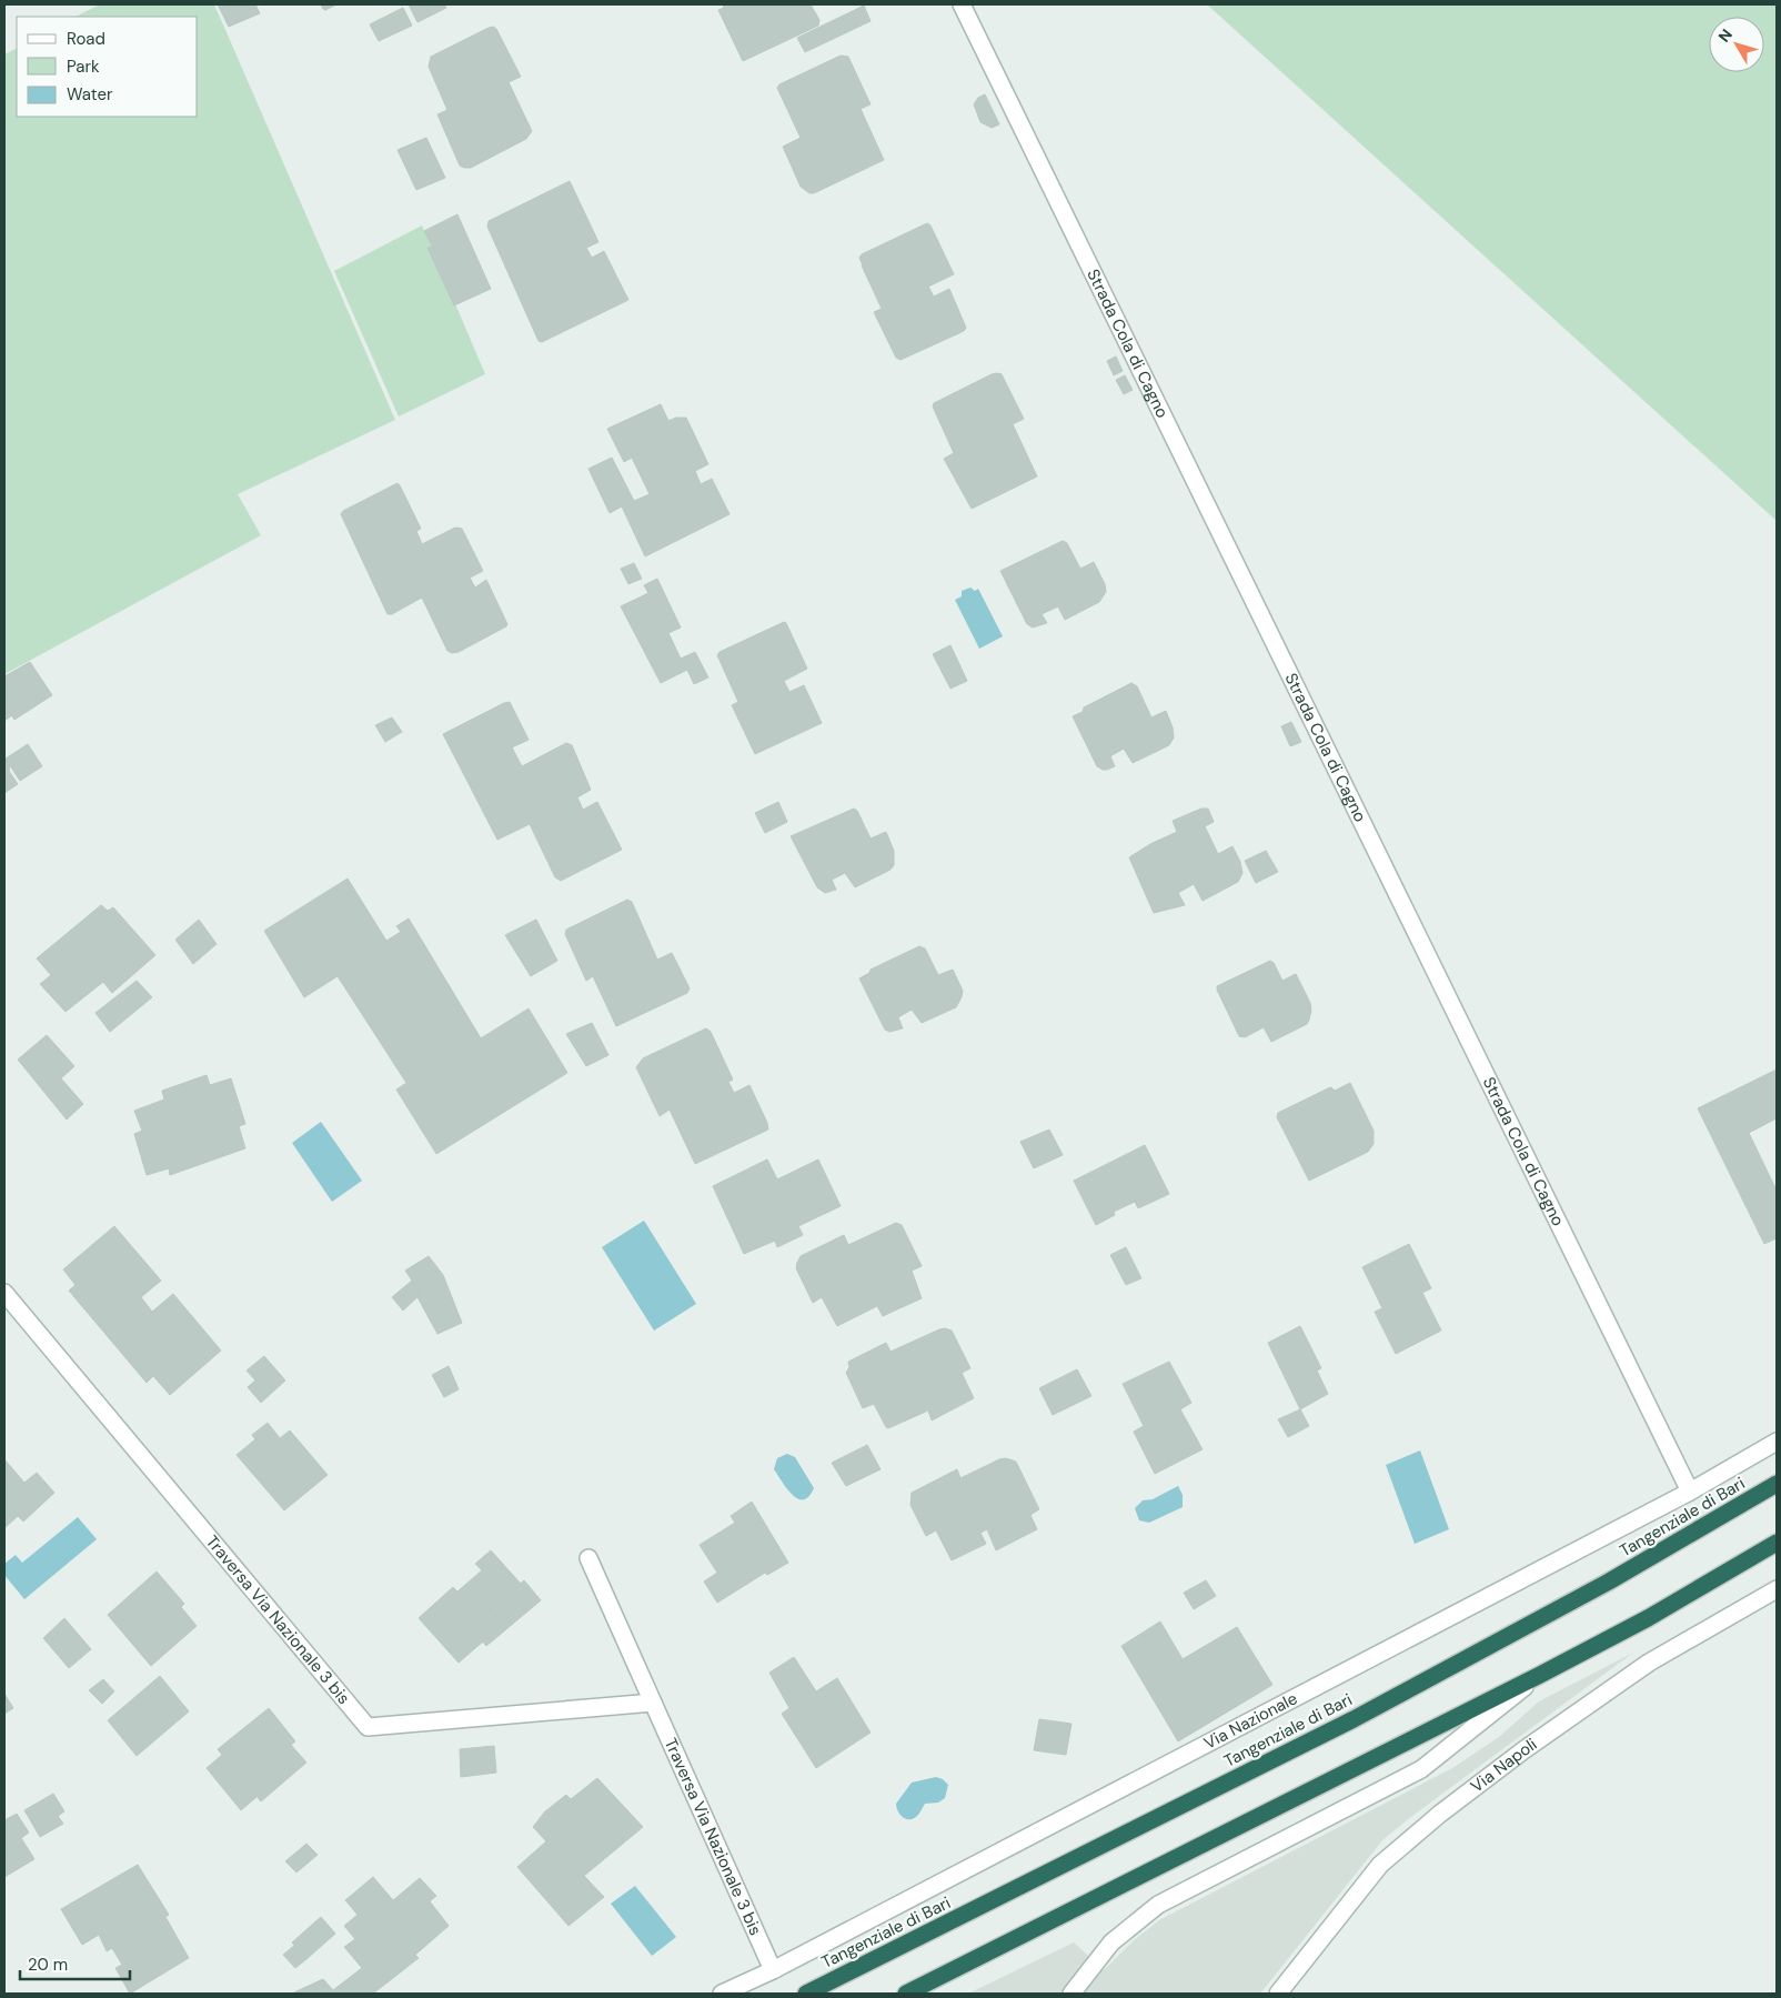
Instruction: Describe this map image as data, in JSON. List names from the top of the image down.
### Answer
{
  "streets": {
    "highway": ["Tangenziale di Bari"],
    "street": [
      "Strada Cola di Cagno",
      "Traversa Via Nazionale 3 bis",
      "Via Nazionale",
      "Via Napoli"
    ]
  },
  "crossings": [
    ["Strada Cola di Cagno", "Via Nazionale"],
    ["Traversa Via Nazionale 3 bis", "Via Nazionale"]
  ],
  "legend": ["Road", "Park", "Water"],
  "scale_bar": "20 m",
  "north": "top left"
}
